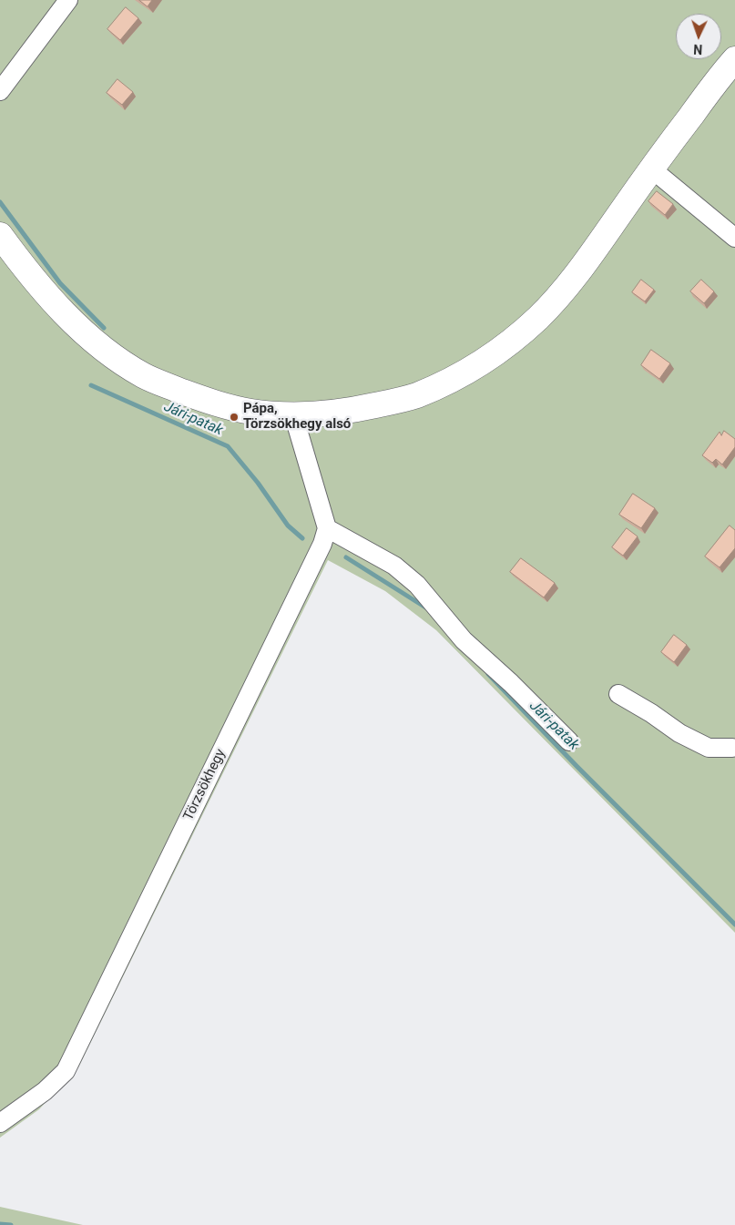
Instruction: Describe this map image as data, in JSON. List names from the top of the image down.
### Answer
{
  "streets": {
    "street": ["Törzsökhegy"]
  },
  "water": ["Jári-patak"],
  "places": ["Pápa, Törzsökhegy alsó"],
  "north": "bottom"
}
